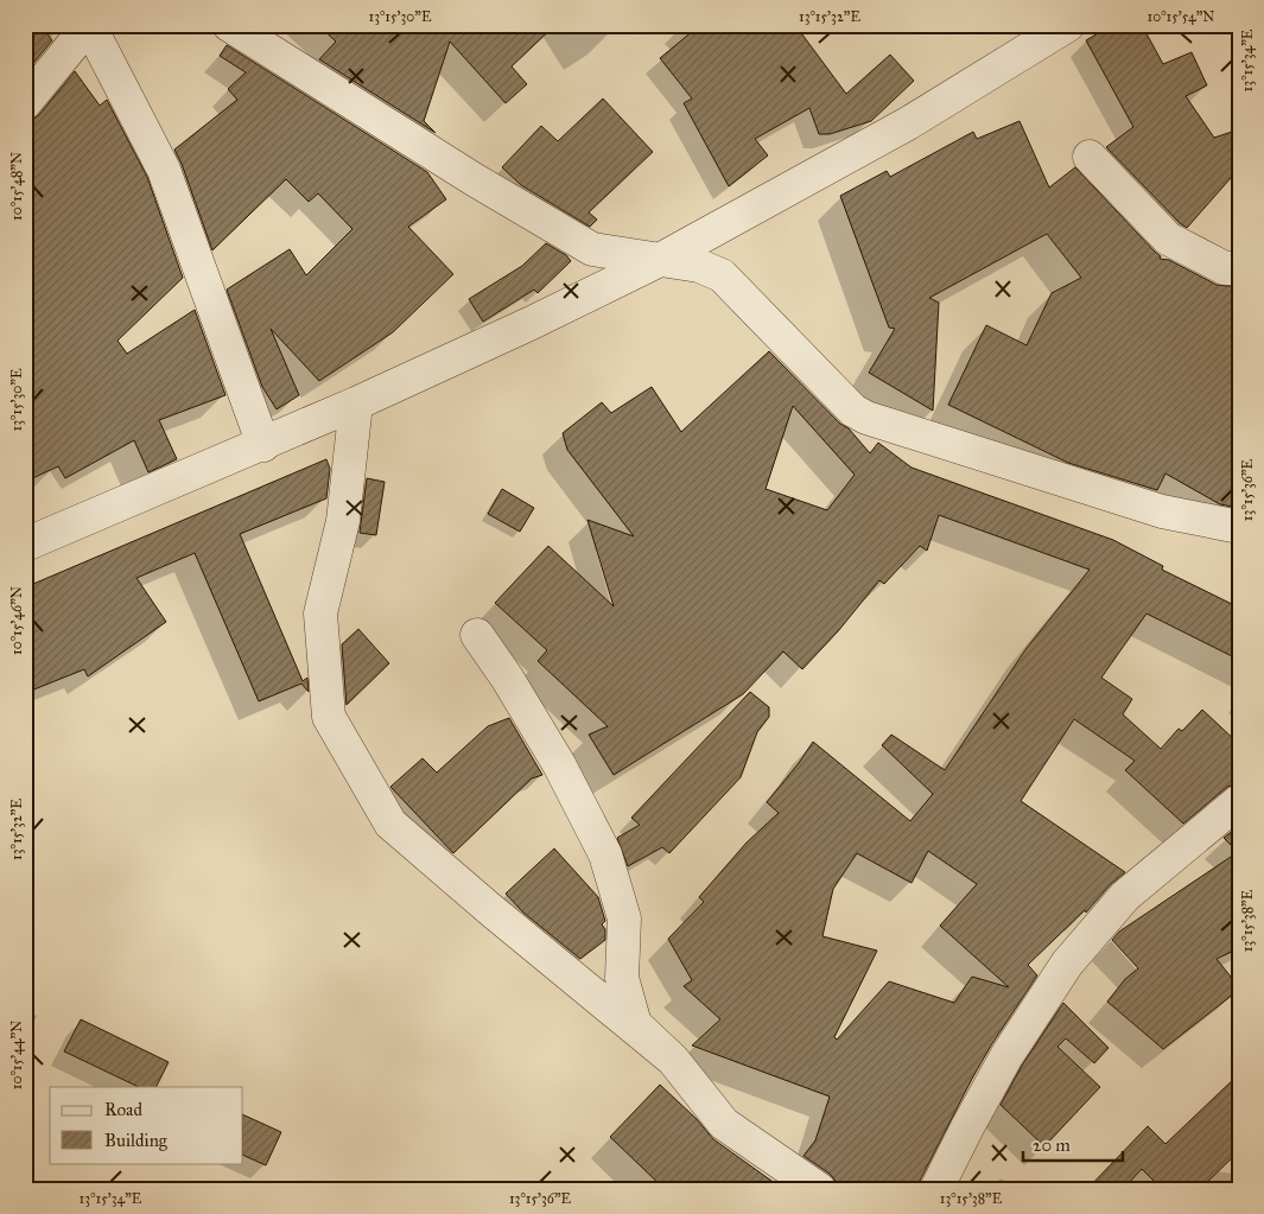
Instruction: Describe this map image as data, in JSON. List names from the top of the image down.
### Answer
{
  "legend": ["Road", "Building"],
  "scale_bar": "20 m",
  "coordinates": [
    "13°15'30\"E",
    "13°15'32\"E",
    "10°15'54\"N",
    "13°15'34\"E",
    "10°15'48\"N",
    "13°15'36\"E",
    "10°15'46\"N",
    "13°15'38\"E",
    "10°15'44\"N"
  ]
}
